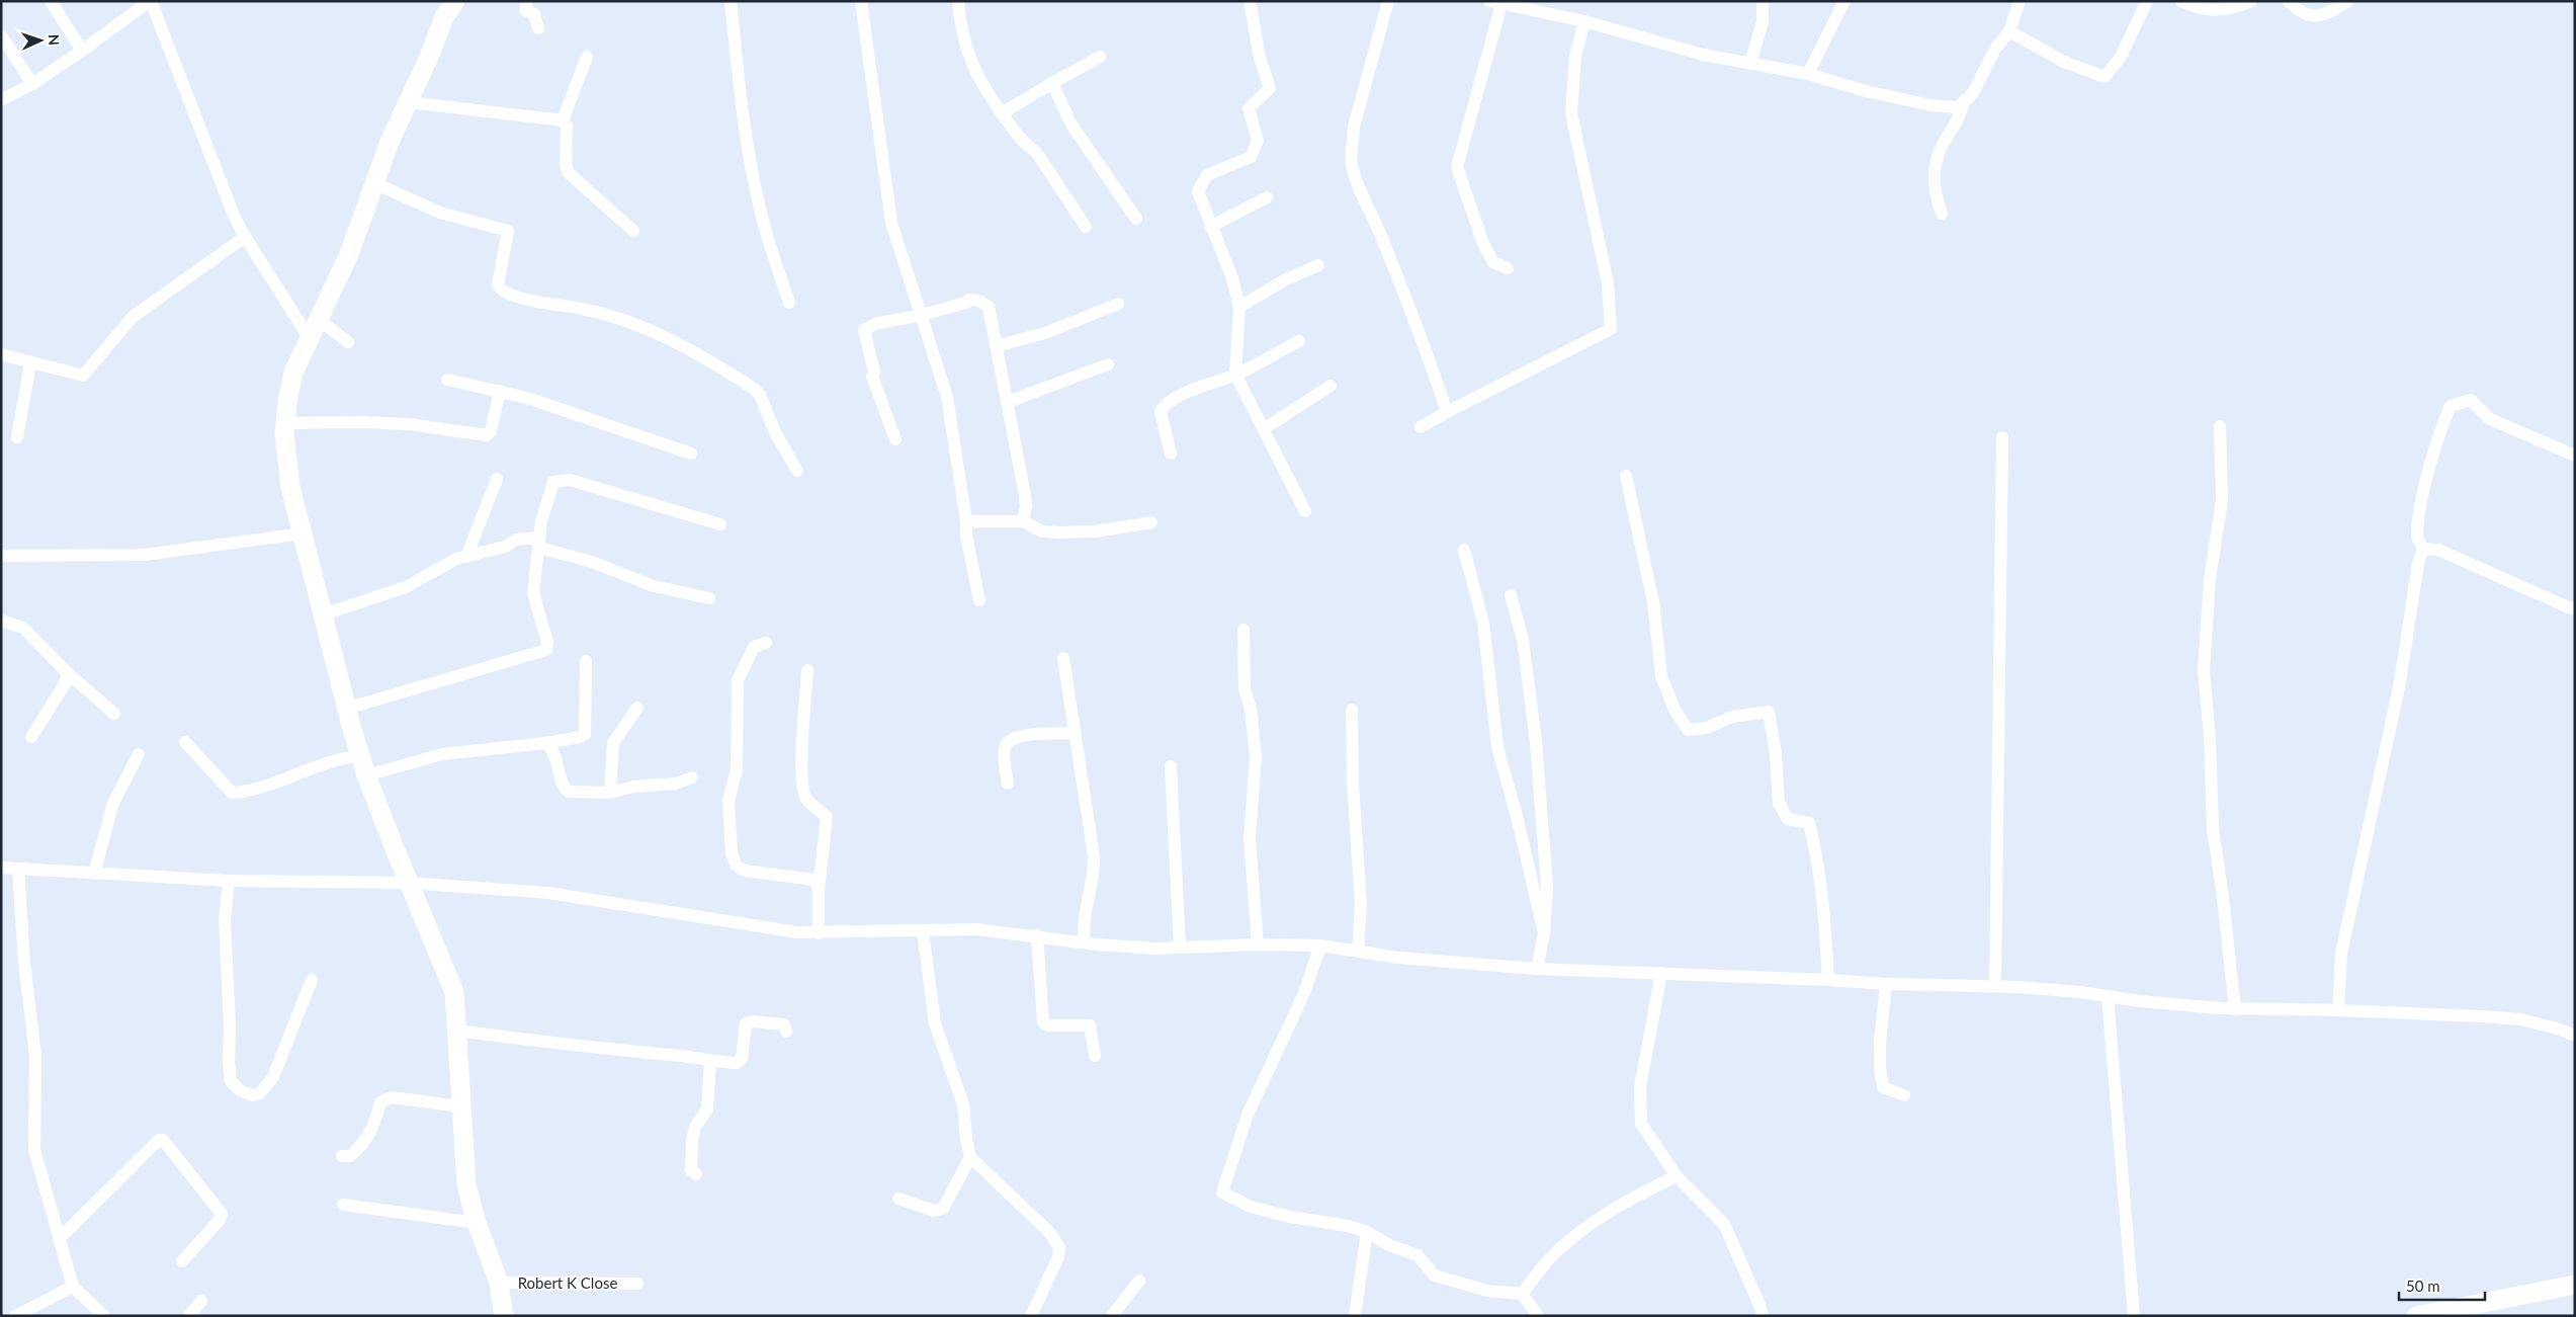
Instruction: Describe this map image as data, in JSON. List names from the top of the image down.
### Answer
{
  "streets": {
    "street": ["Robert K Close"]
  },
  "scale_bar": "50 m",
  "north": "right"
}
